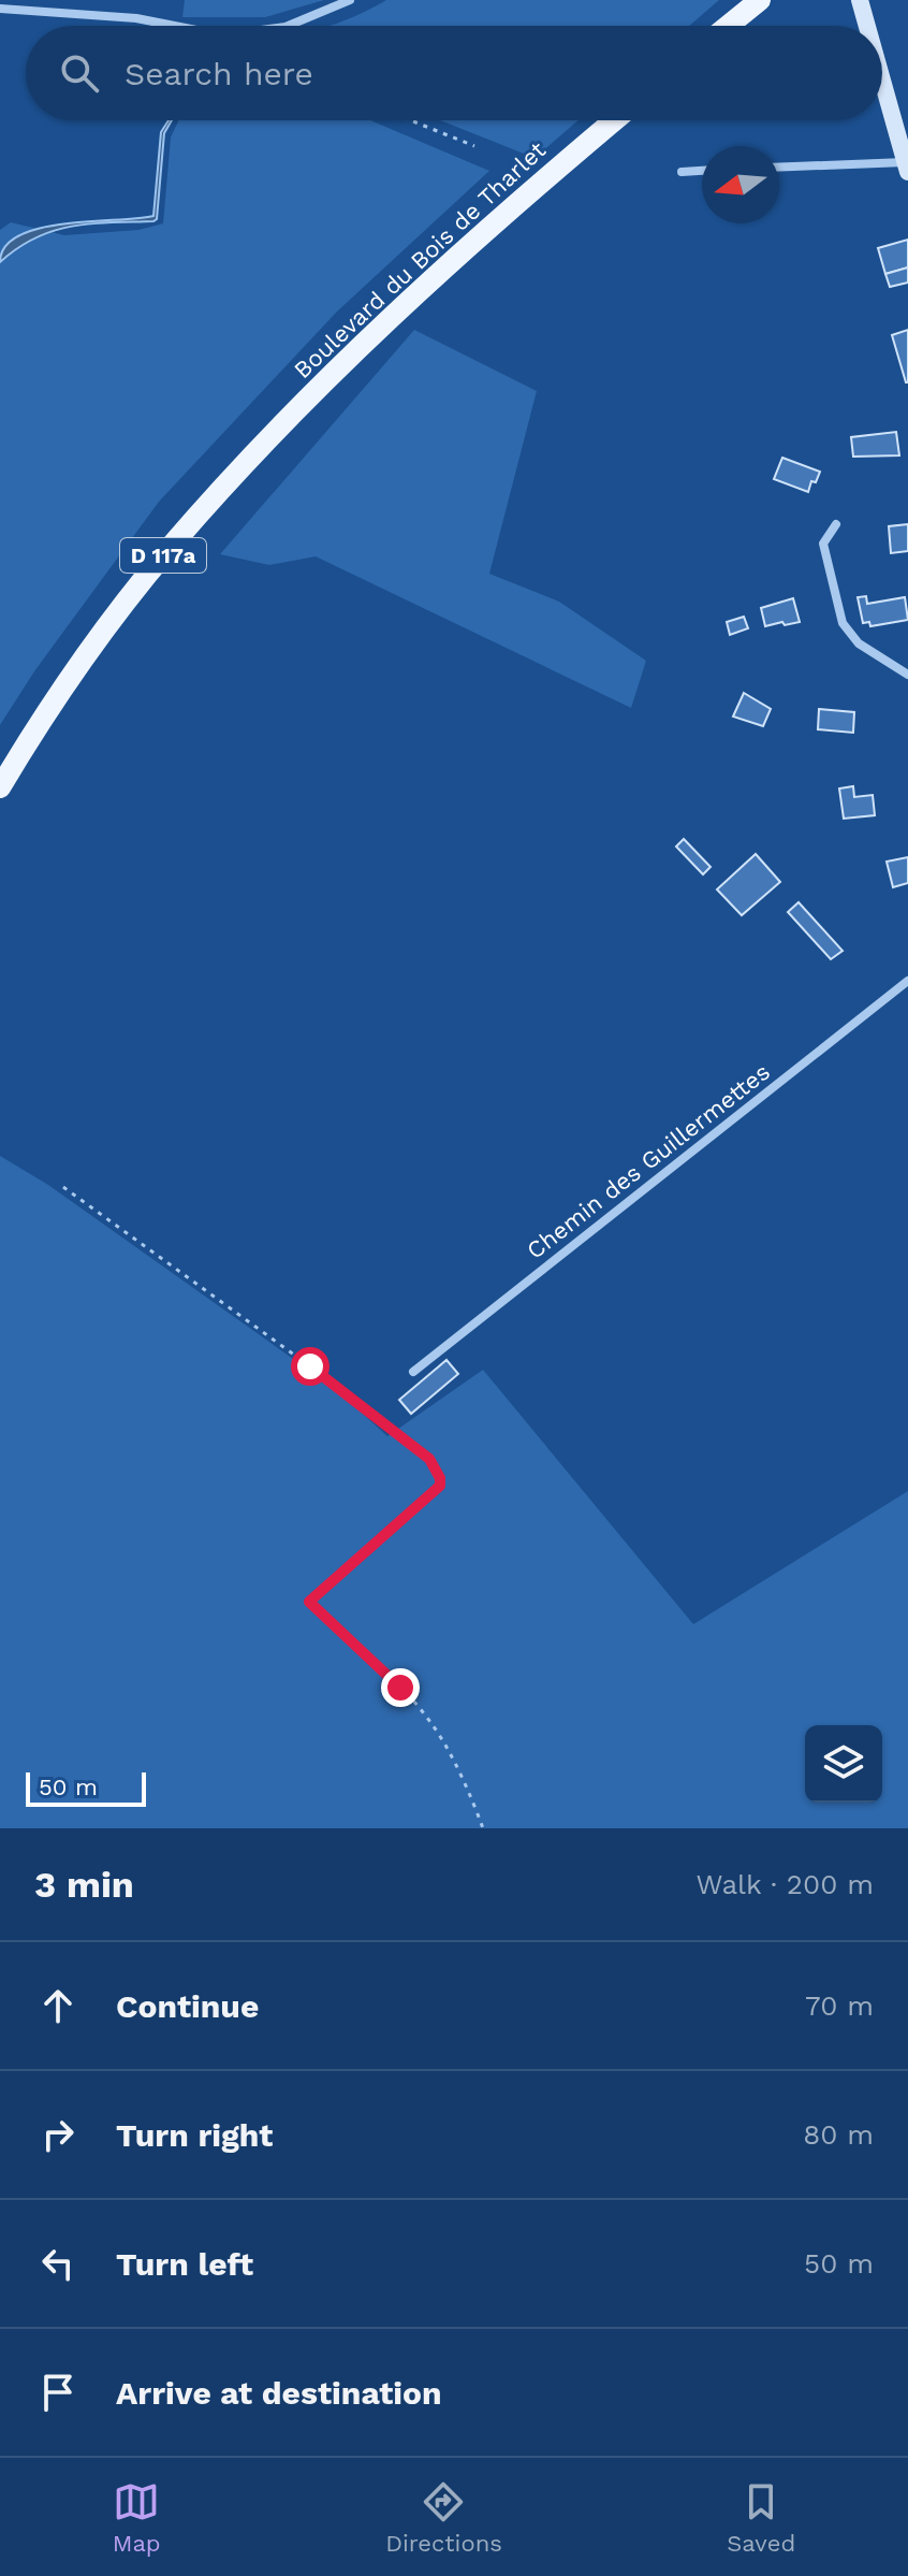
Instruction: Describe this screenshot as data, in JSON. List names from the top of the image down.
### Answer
{
  "streets": {
    "main road": ["Boulevard du Bois de Tharlet", "D 117a"],
    "street": ["Chemin des Guillermettes"]
  },
  "scale_bar": "50 m",
  "north": "left",
  "page": {
    "search": "Search here",
    "scale": "50 m",
    "heading": ["3 min", "Walk · 200 m"],
    "list": [
      ["Continue", "70 m"],
      ["Turn right", "80 m"],
      ["Turn left", "50 m"],
      "Arrive at destination"
    ],
    "nav": ["Map", "Directions", "Saved"]
  }
}
